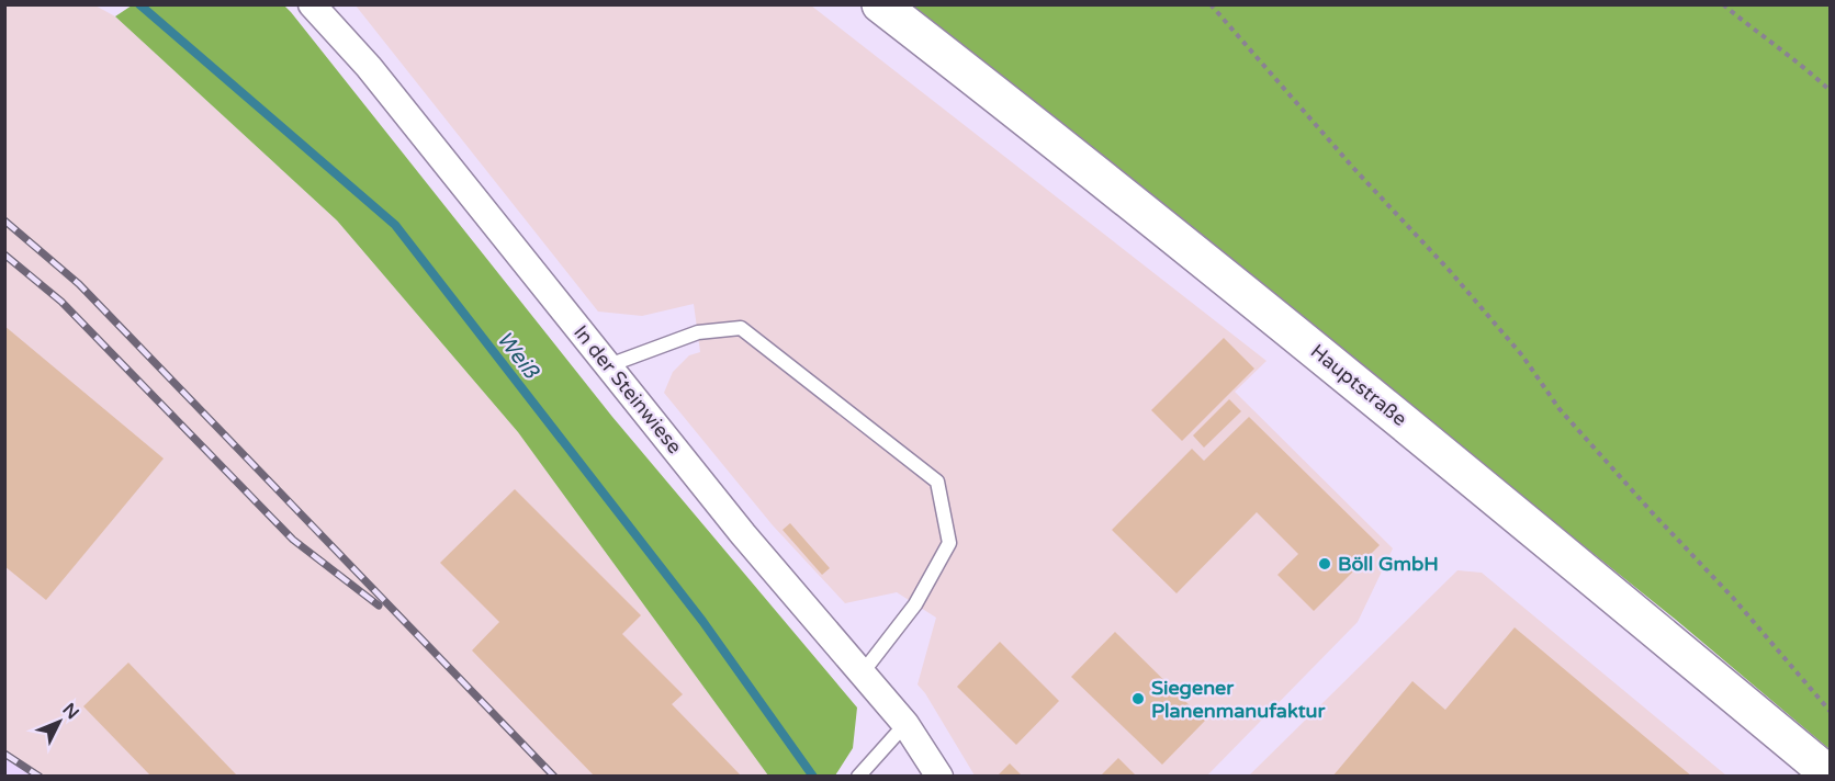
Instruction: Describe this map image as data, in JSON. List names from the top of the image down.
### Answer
{
  "streets": {
    "main road": ["Hauptstraße"],
    "street": ["In der Steinwiese"]
  },
  "water": ["Weiß"],
  "places": ["Böll GmbH", "Siegener Planenmanufaktur"],
  "north": "top right"
}
